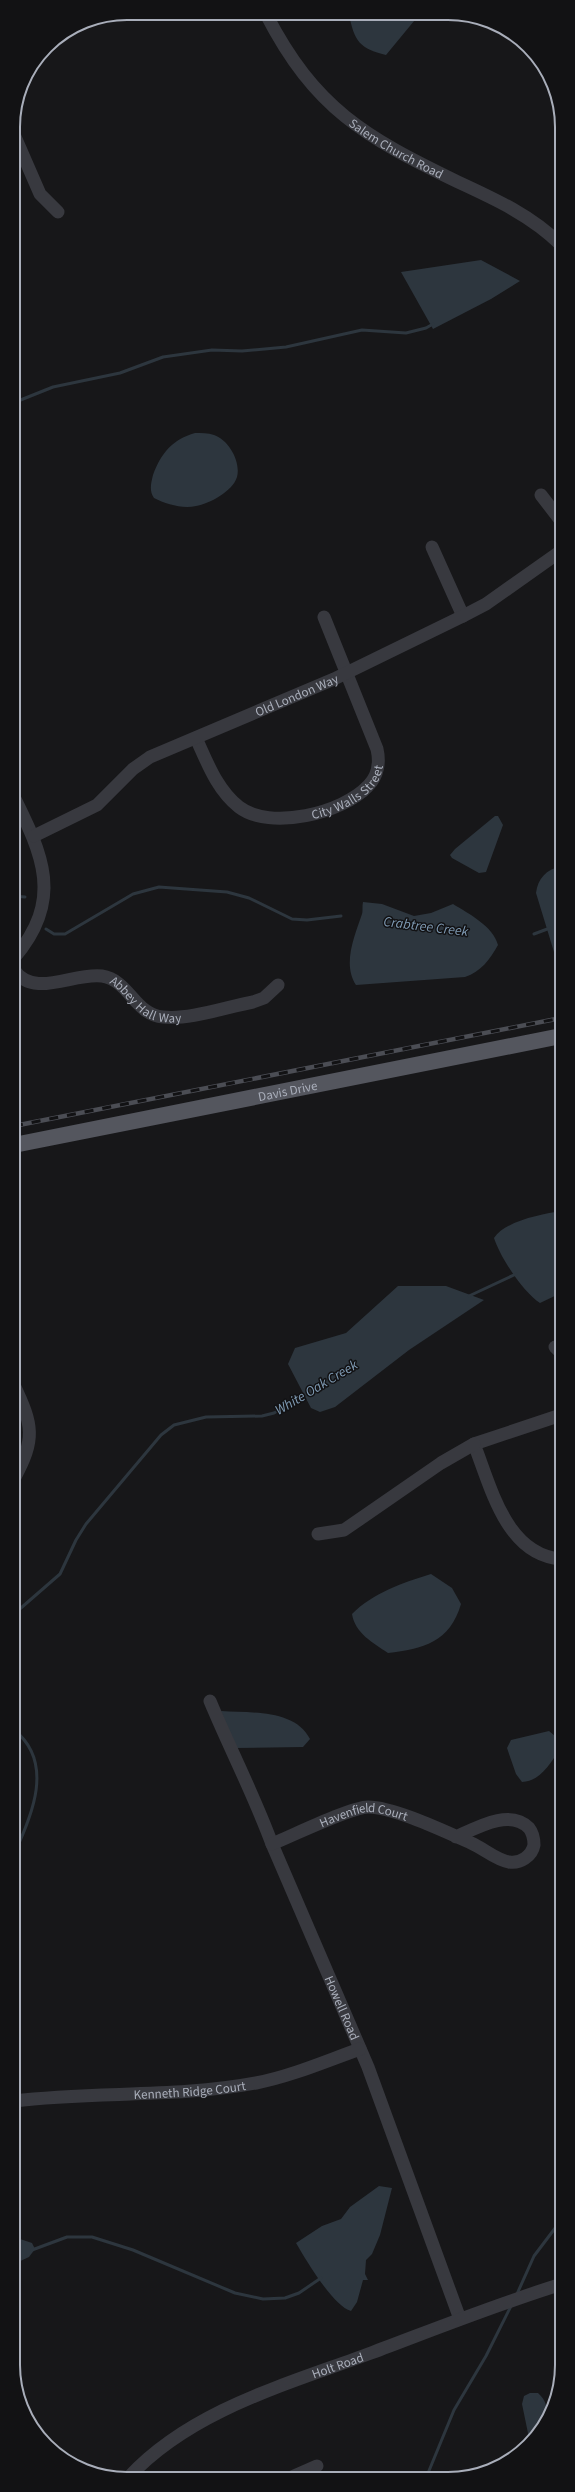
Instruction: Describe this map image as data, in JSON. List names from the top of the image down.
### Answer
{
  "streets": {
    "main road": ["Davis Drive"],
    "street": [
      "Salem Church Road",
      "Old London Way",
      "City Walls Street",
      "Abbey Hall Way",
      "Havenfield Court",
      "Howell Road",
      "Kenneth Ridge Court",
      "Holt Road"
    ]
  },
  "crossings": [
    ["Old London Way", "City Walls Street"],
    ["Havenfield Court", "Howell Road"],
    ["Howell Road", "Kenneth Ridge Court"],
    ["Howell Road", "Holt Road"]
  ],
  "water": ["Crabtree Creek", "White Oak Creek"]
}
